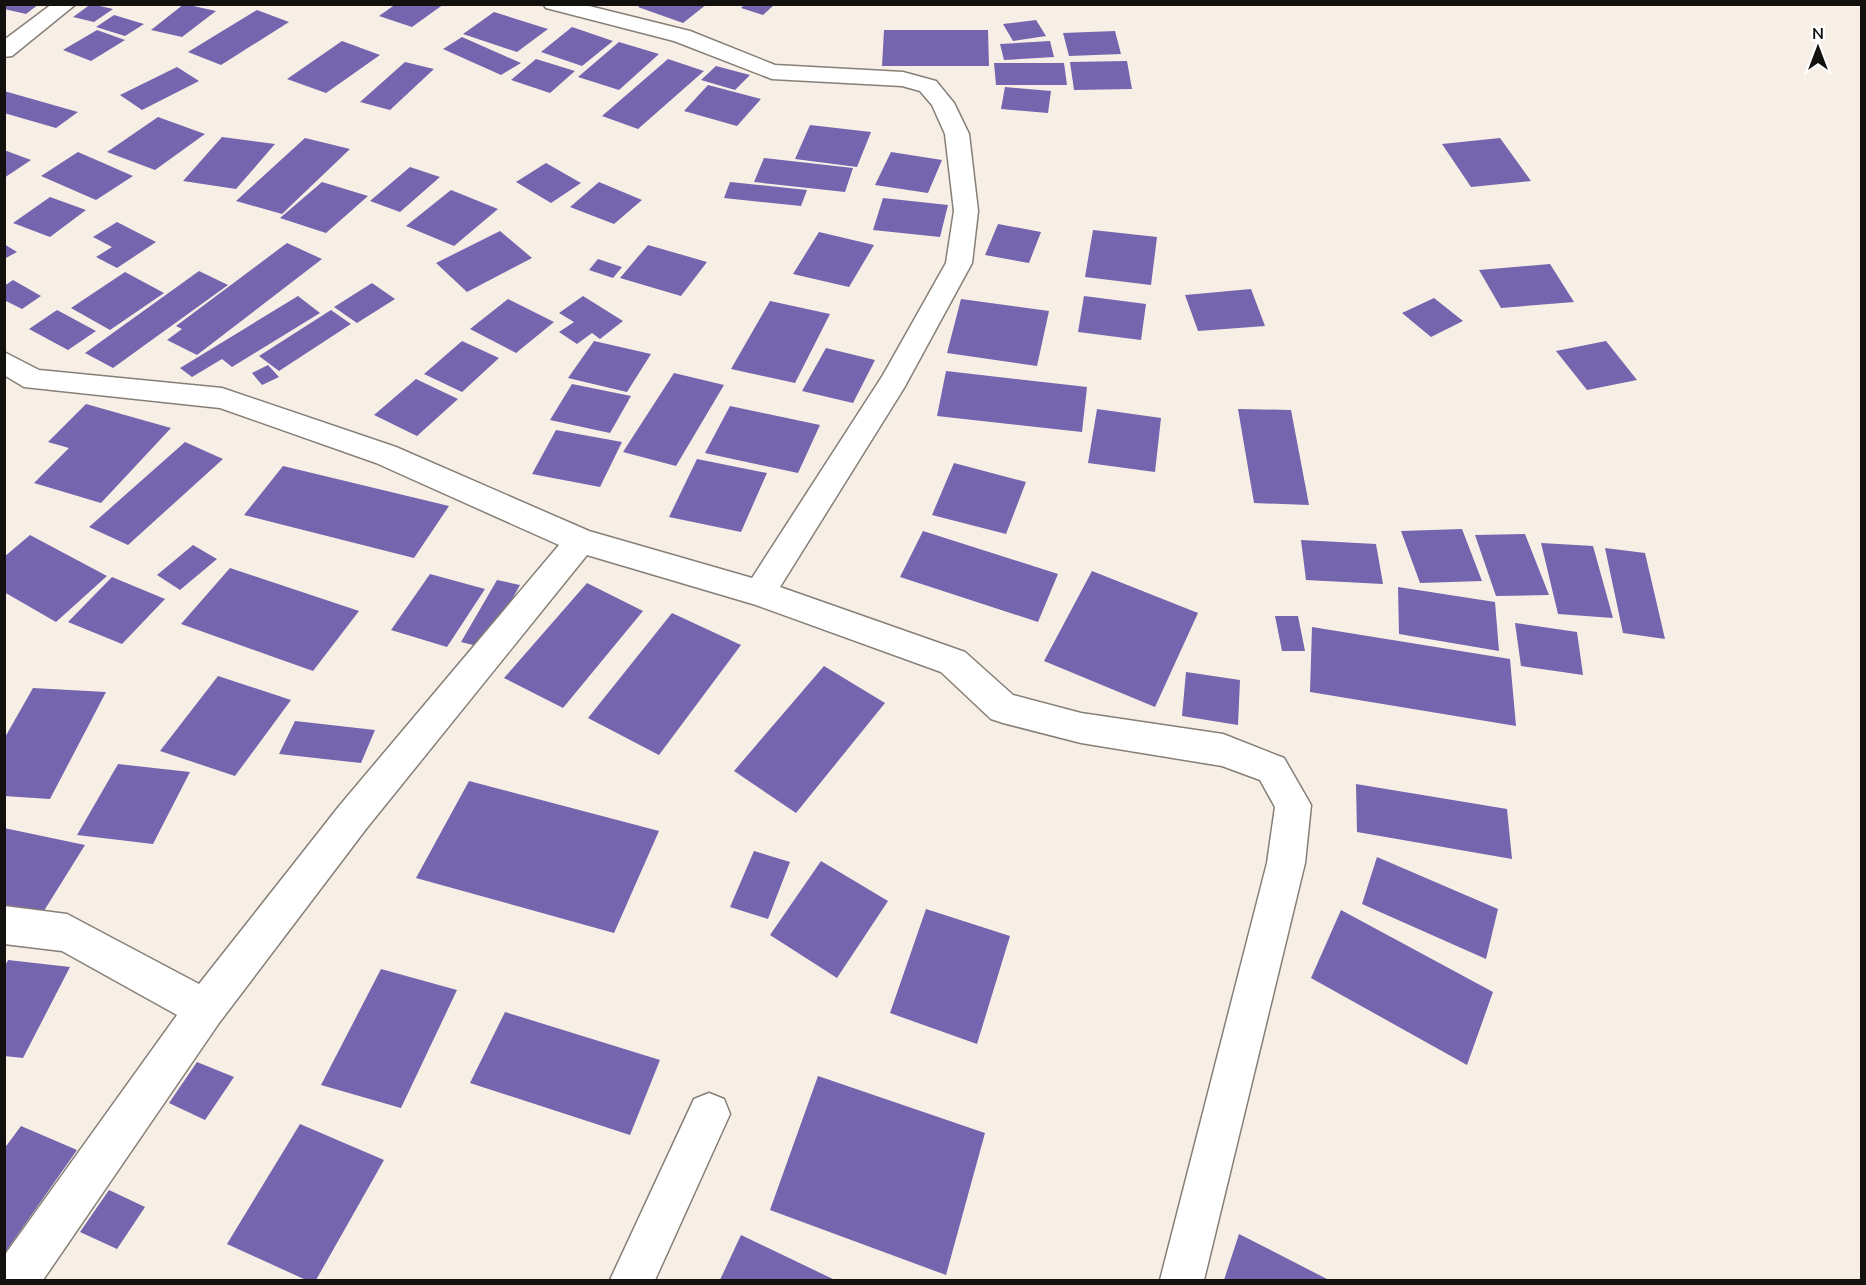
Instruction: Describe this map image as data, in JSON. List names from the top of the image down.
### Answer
{
  "north": "top"
}
